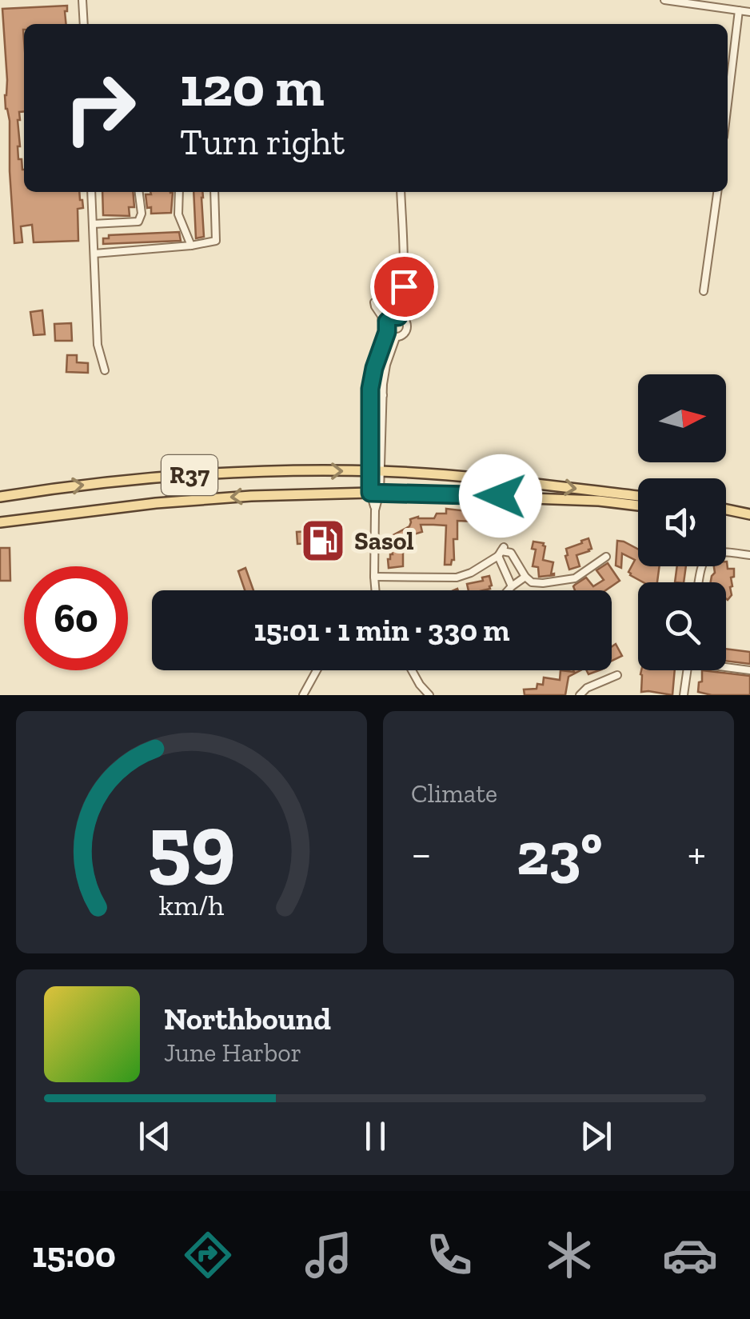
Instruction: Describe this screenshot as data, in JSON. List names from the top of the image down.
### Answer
{
  "streets": {
    "main road": ["R37"]
  },
  "places": {
    "fuel station": ["Sasol"]
  },
  "north": "right",
  "page": {
    "turn": ["120 m", "Turn right"],
    "limit": "60",
    "trip": "15:01 · 1 min · 330 m",
    "tile": "Climate",
    "heat": ["−", "23°", "+"],
    "song": ["Northbound", "June Harbor"],
    "tabs": "15:00",
    "gauge": ["59", "km/h"]
  }
}
